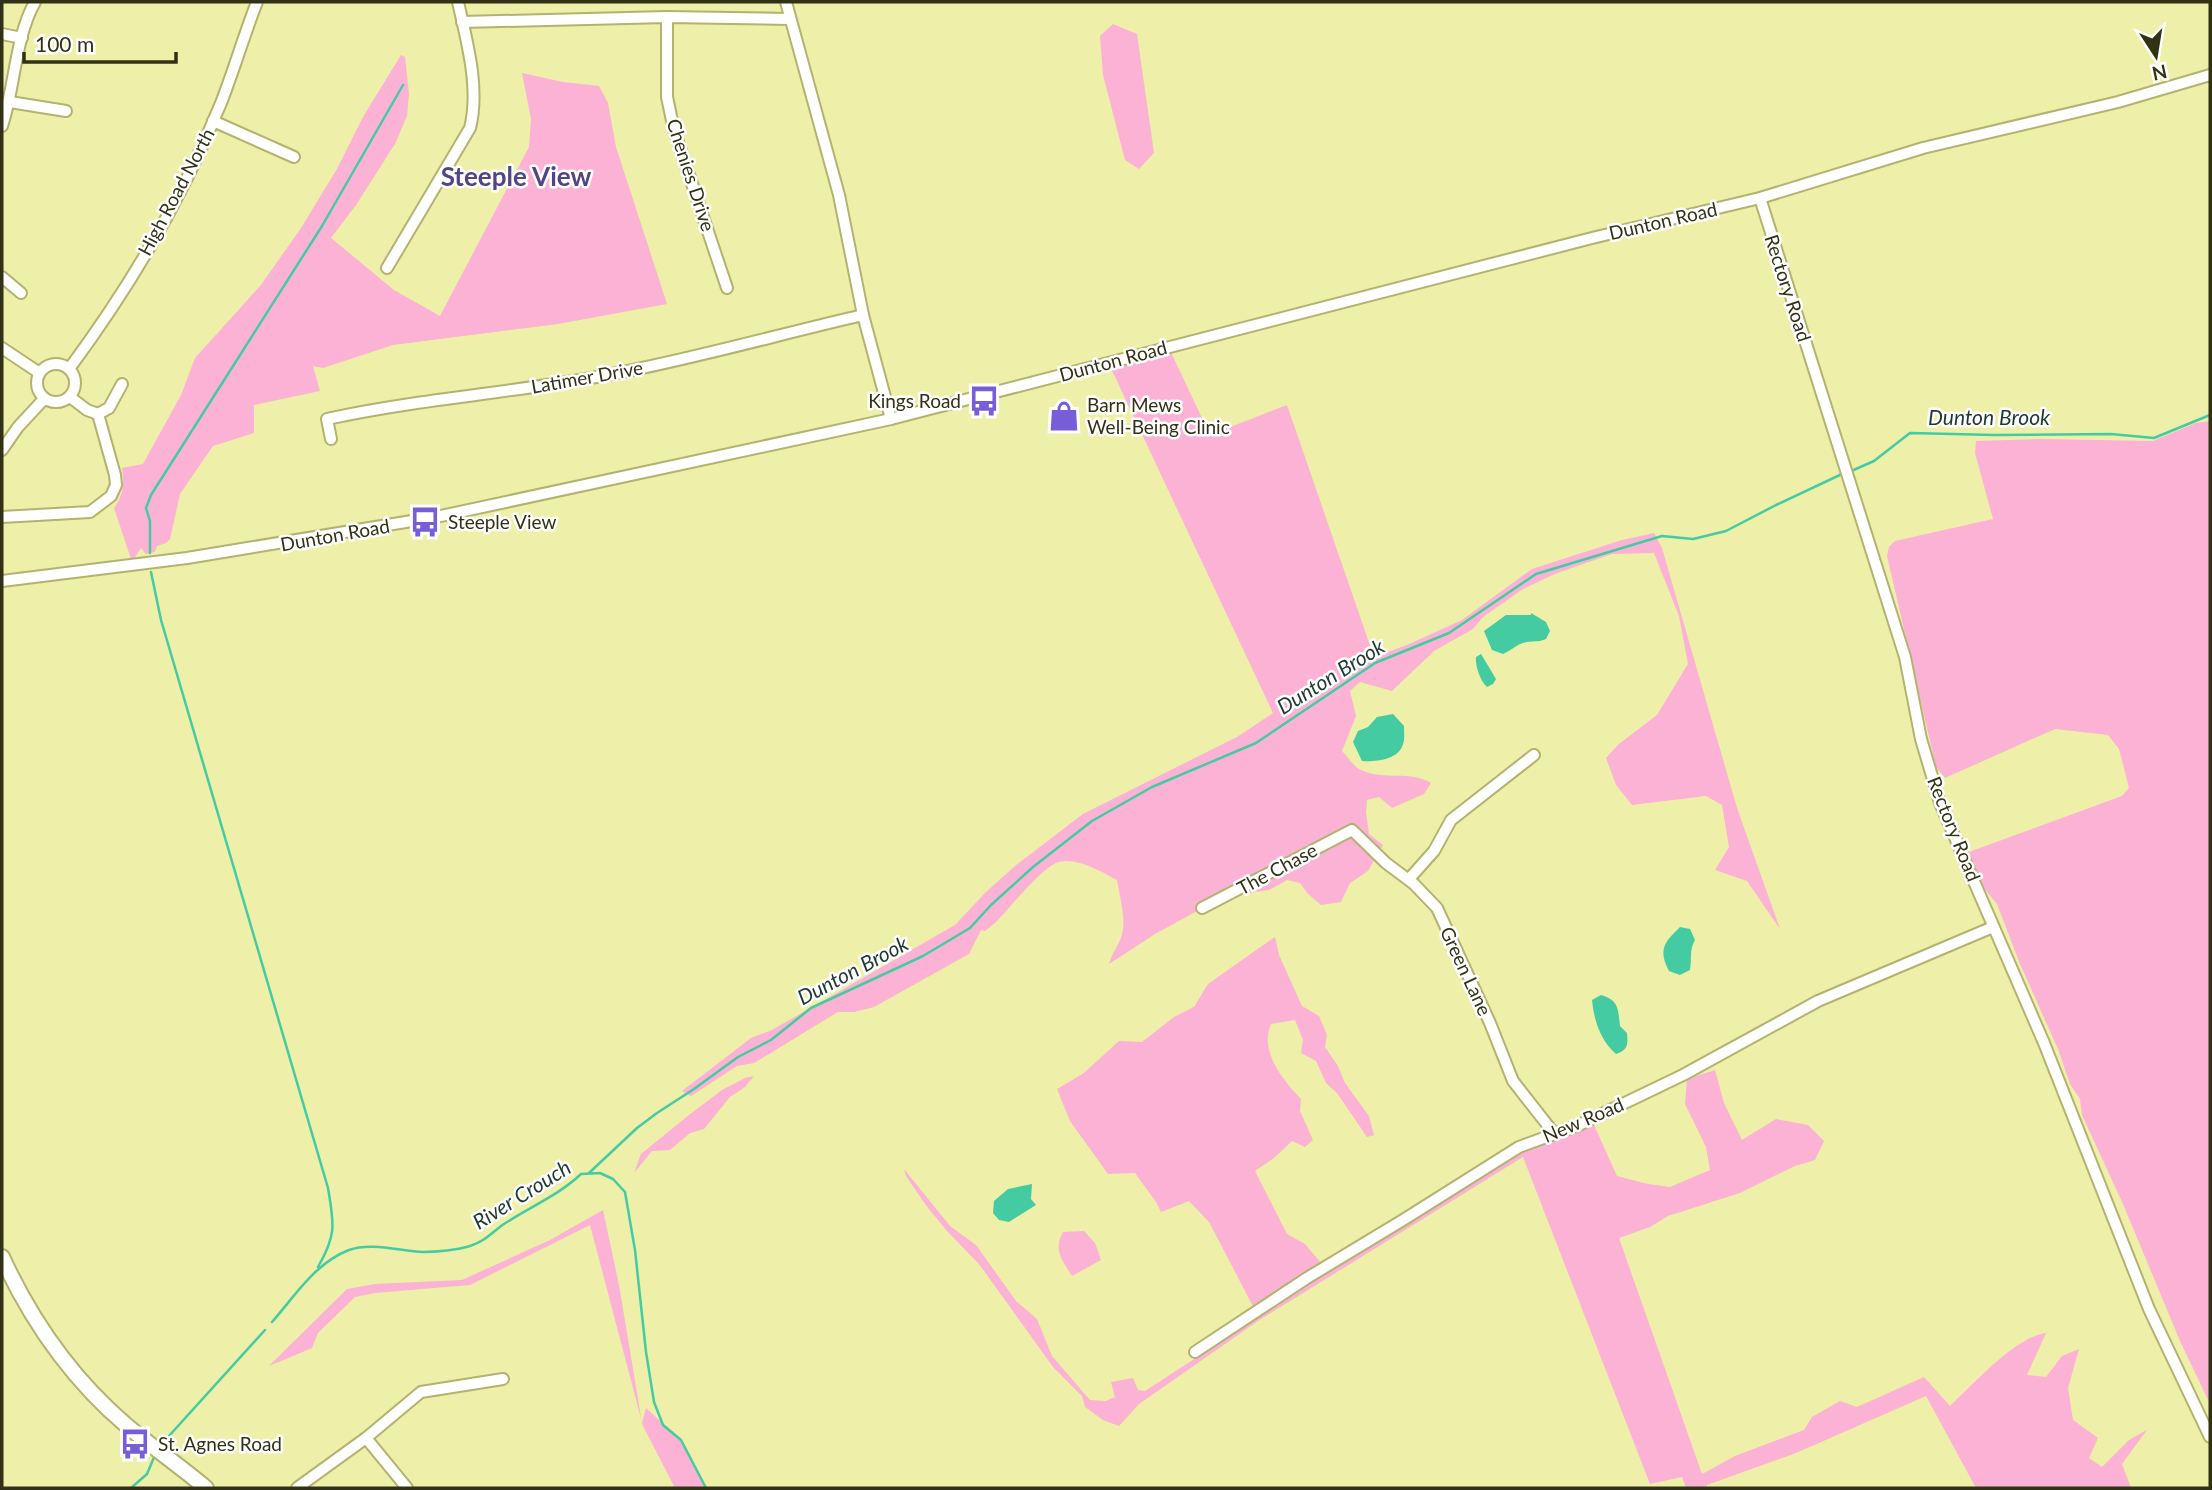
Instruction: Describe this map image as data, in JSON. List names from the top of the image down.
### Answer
{
  "streets": {
    "street": [
      "Chenies Drive",
      "High Road North",
      "Dunton Road",
      "Rectory Road",
      "Latimer Drive",
      "The Chase",
      "Green Lane",
      "New Road"
    ]
  },
  "crossings": [
    ["Dunton Road", "Rectory Road"],
    ["Rectory Road", "New Road"],
    ["The Chase", "Green Lane"],
    ["Green Lane", "New Road"]
  ],
  "districts": ["Steeple View"],
  "water": ["Dunton Brook", "River Crouch"],
  "places": {
    "bus stop": ["Kings Road", "Steeple View", "St. Agnes Road"],
    "shop": ["Barn Mews Well-Being Clinic"]
  },
  "scale_bar": "100 m",
  "north": "bottom"
}
